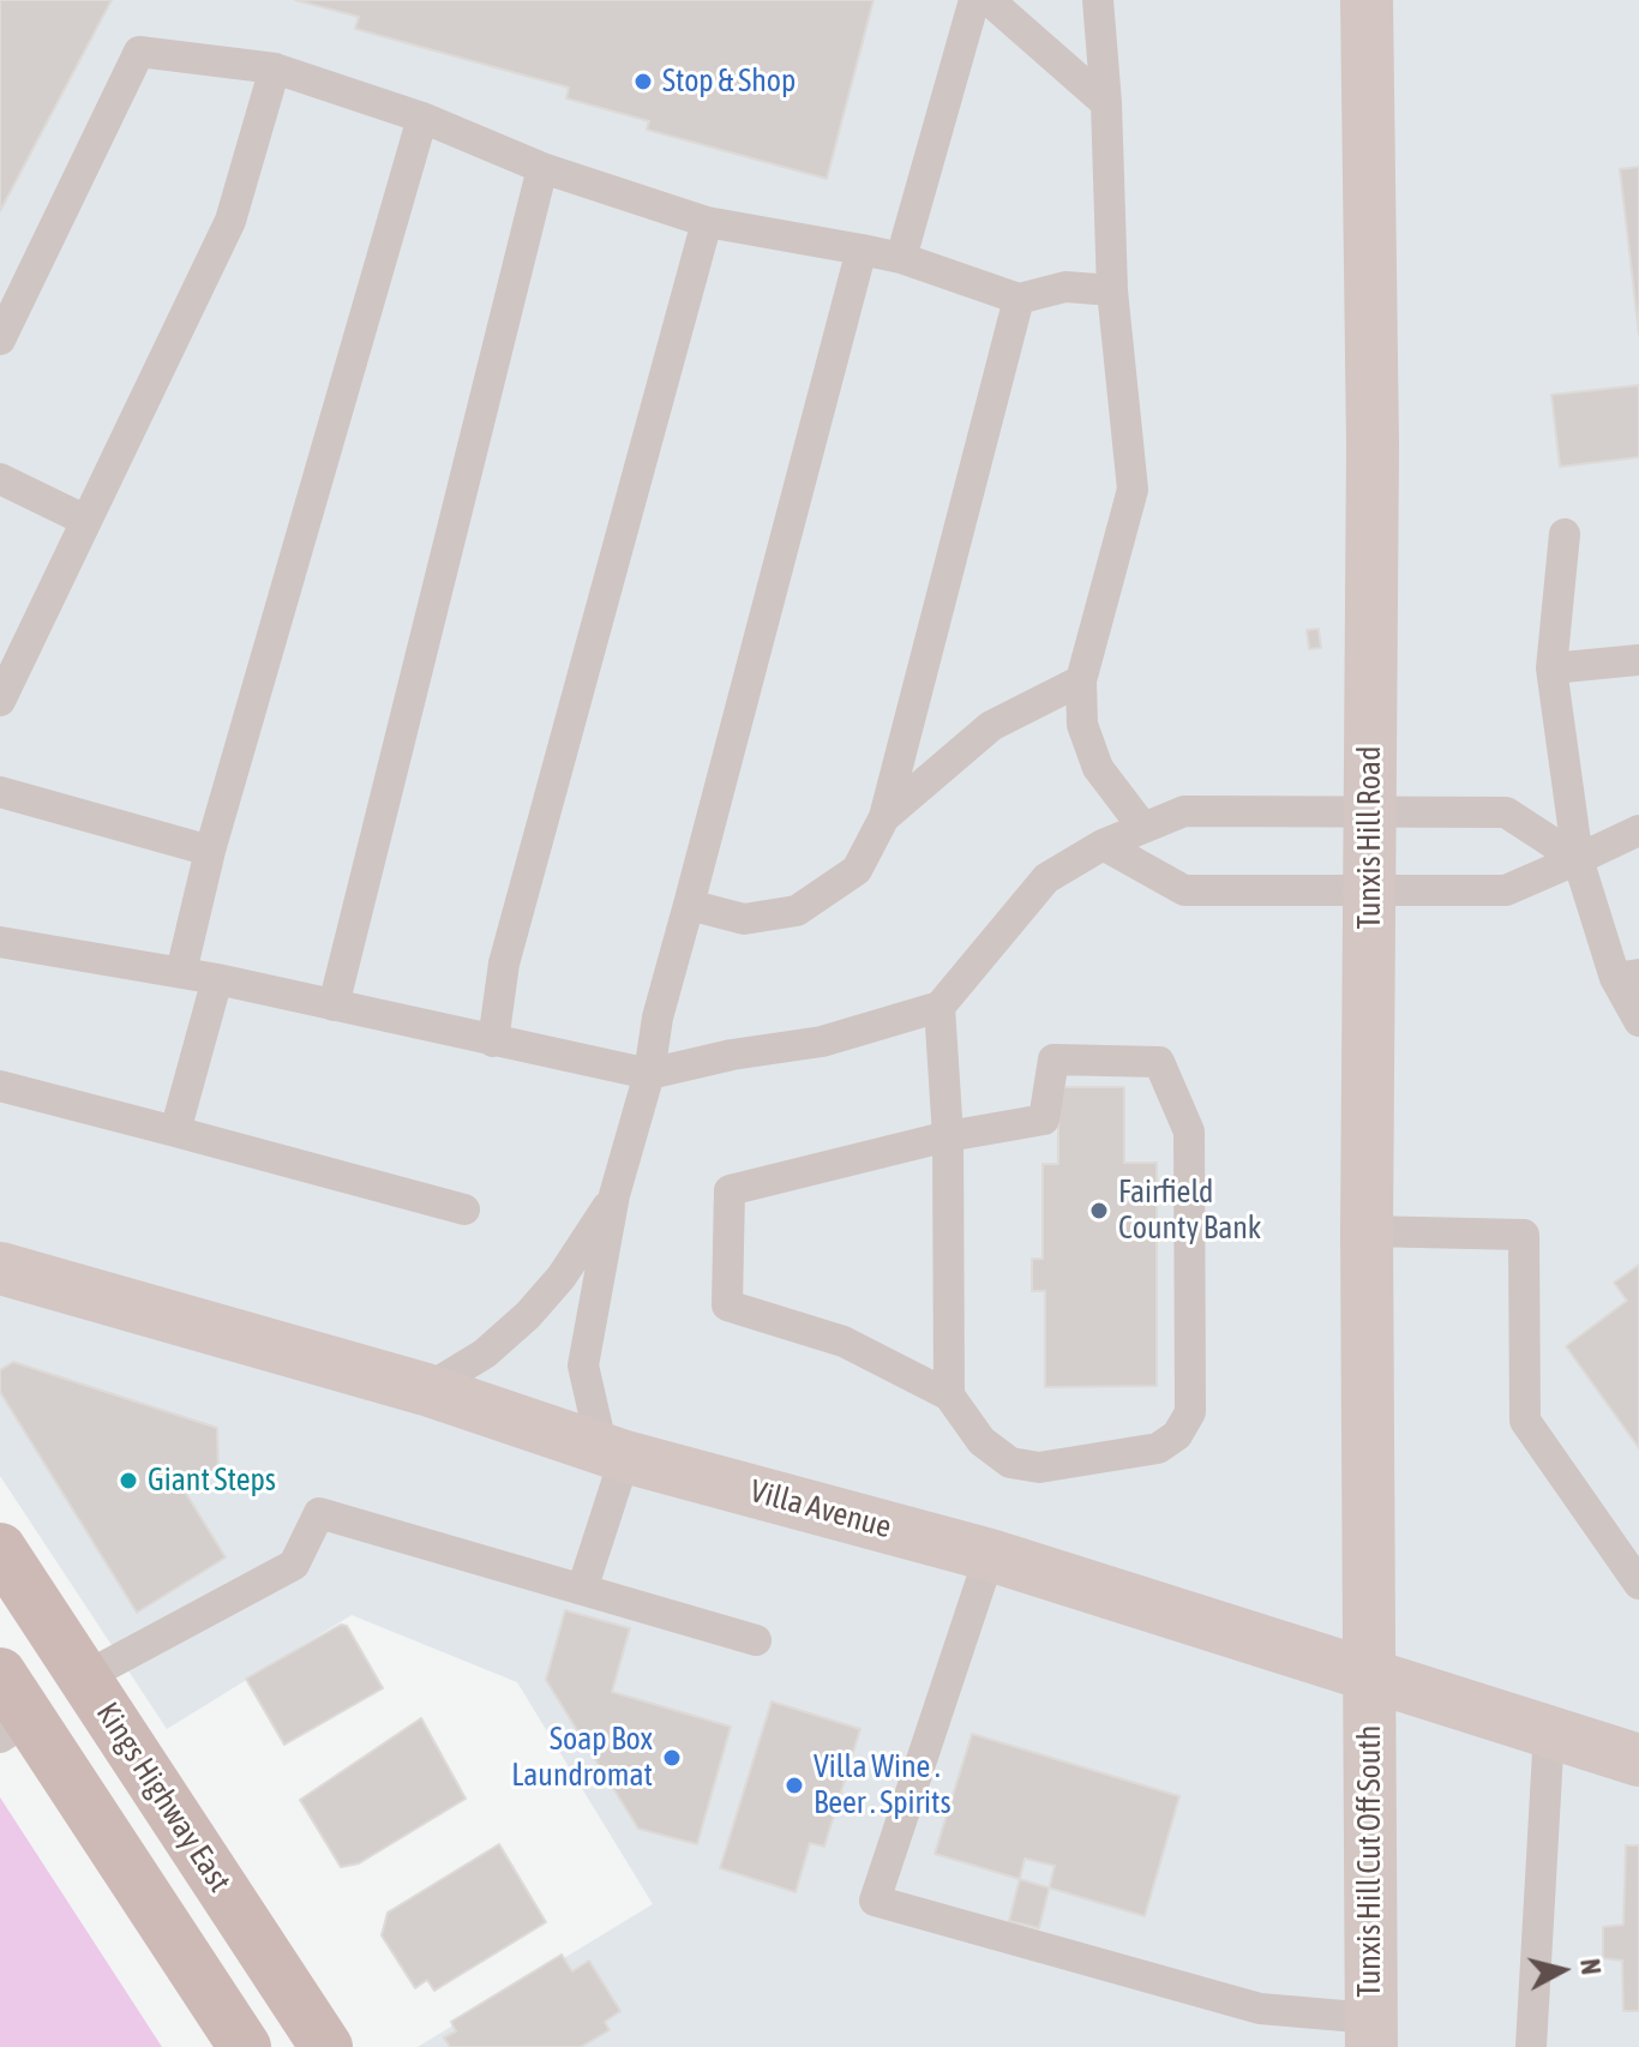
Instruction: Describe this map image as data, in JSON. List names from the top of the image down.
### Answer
{
  "streets": {
    "main road": [
      "Tunxis Hill Road",
      "Villa Avenue",
      "Kings Highway East",
      "Tunxis Hill Cut Off South"
    ]
  },
  "crossings": [
    ["Tunxis Hill Road", "Villa Avenue"],
    ["Tunxis Hill Road", "Tunxis Hill Cut Off South"],
    ["Villa Avenue", "Tunxis Hill Cut Off South"]
  ],
  "places": [
    "Stop & Shop",
    "Fairfield County Bank",
    "Giant Steps",
    "Soap Box Laundromat",
    "Villa Wine . Beer . Spirits"
  ],
  "north": "right"
}
